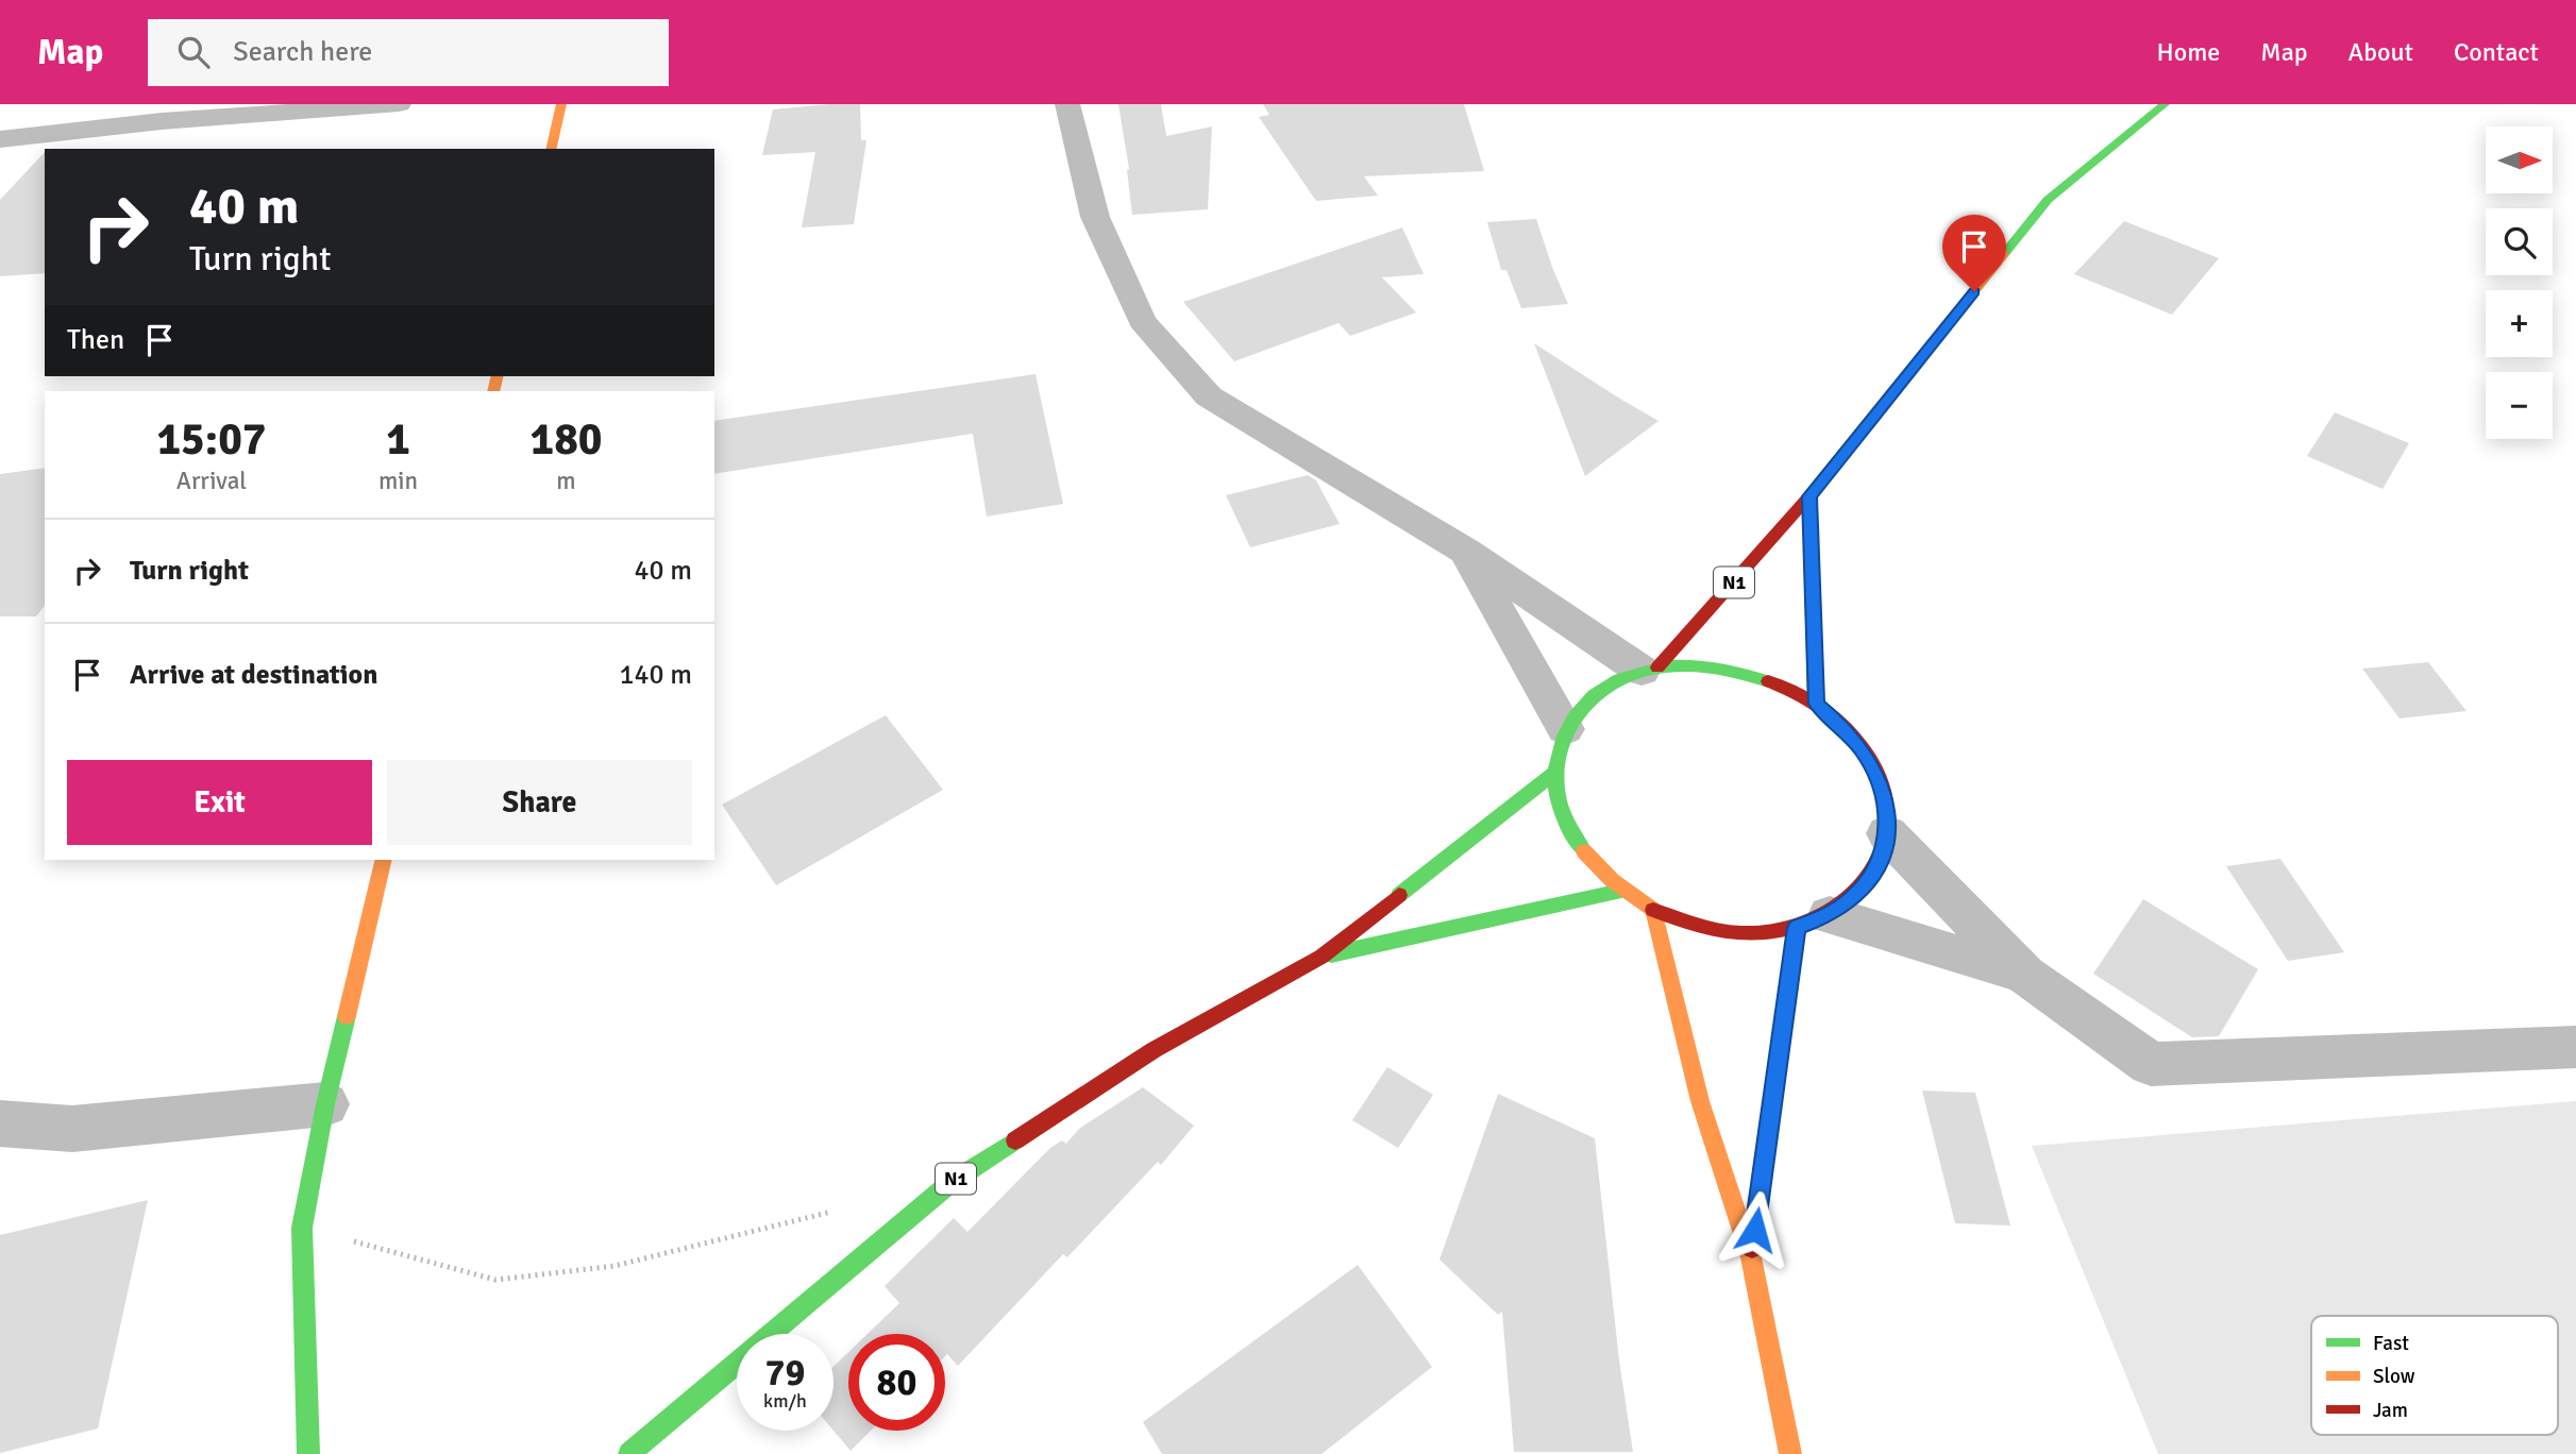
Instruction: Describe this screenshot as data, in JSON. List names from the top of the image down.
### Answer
{
  "streets": {
    "main road": ["N1"]
  },
  "legend": ["Fast", "Slow", "Jam"],
  "north": "right",
  "page": {
    "header": "Map",
    "search": "Search here",
    "nav": [
      "Home",
      "Map",
      "About",
      "Contact"
    ],
    "map_buttons": ["+", "−"],
    "turn": ["40 m", "Turn right"],
    "then": "Then",
    "eta": [
      "15:07",
      "Arrival",
      "1",
      "min",
      "180",
      "m"
    ],
    "list": [
      {
        "name": "Turn right",
        "value": "40 m"
      },
      {
        "name": "Arrive at destination",
        "value": "140 m"
      }
    ],
    "buttons": ["Exit", "Share"],
    "speed": "79 km/h",
    "limit": "80"
  }
}
